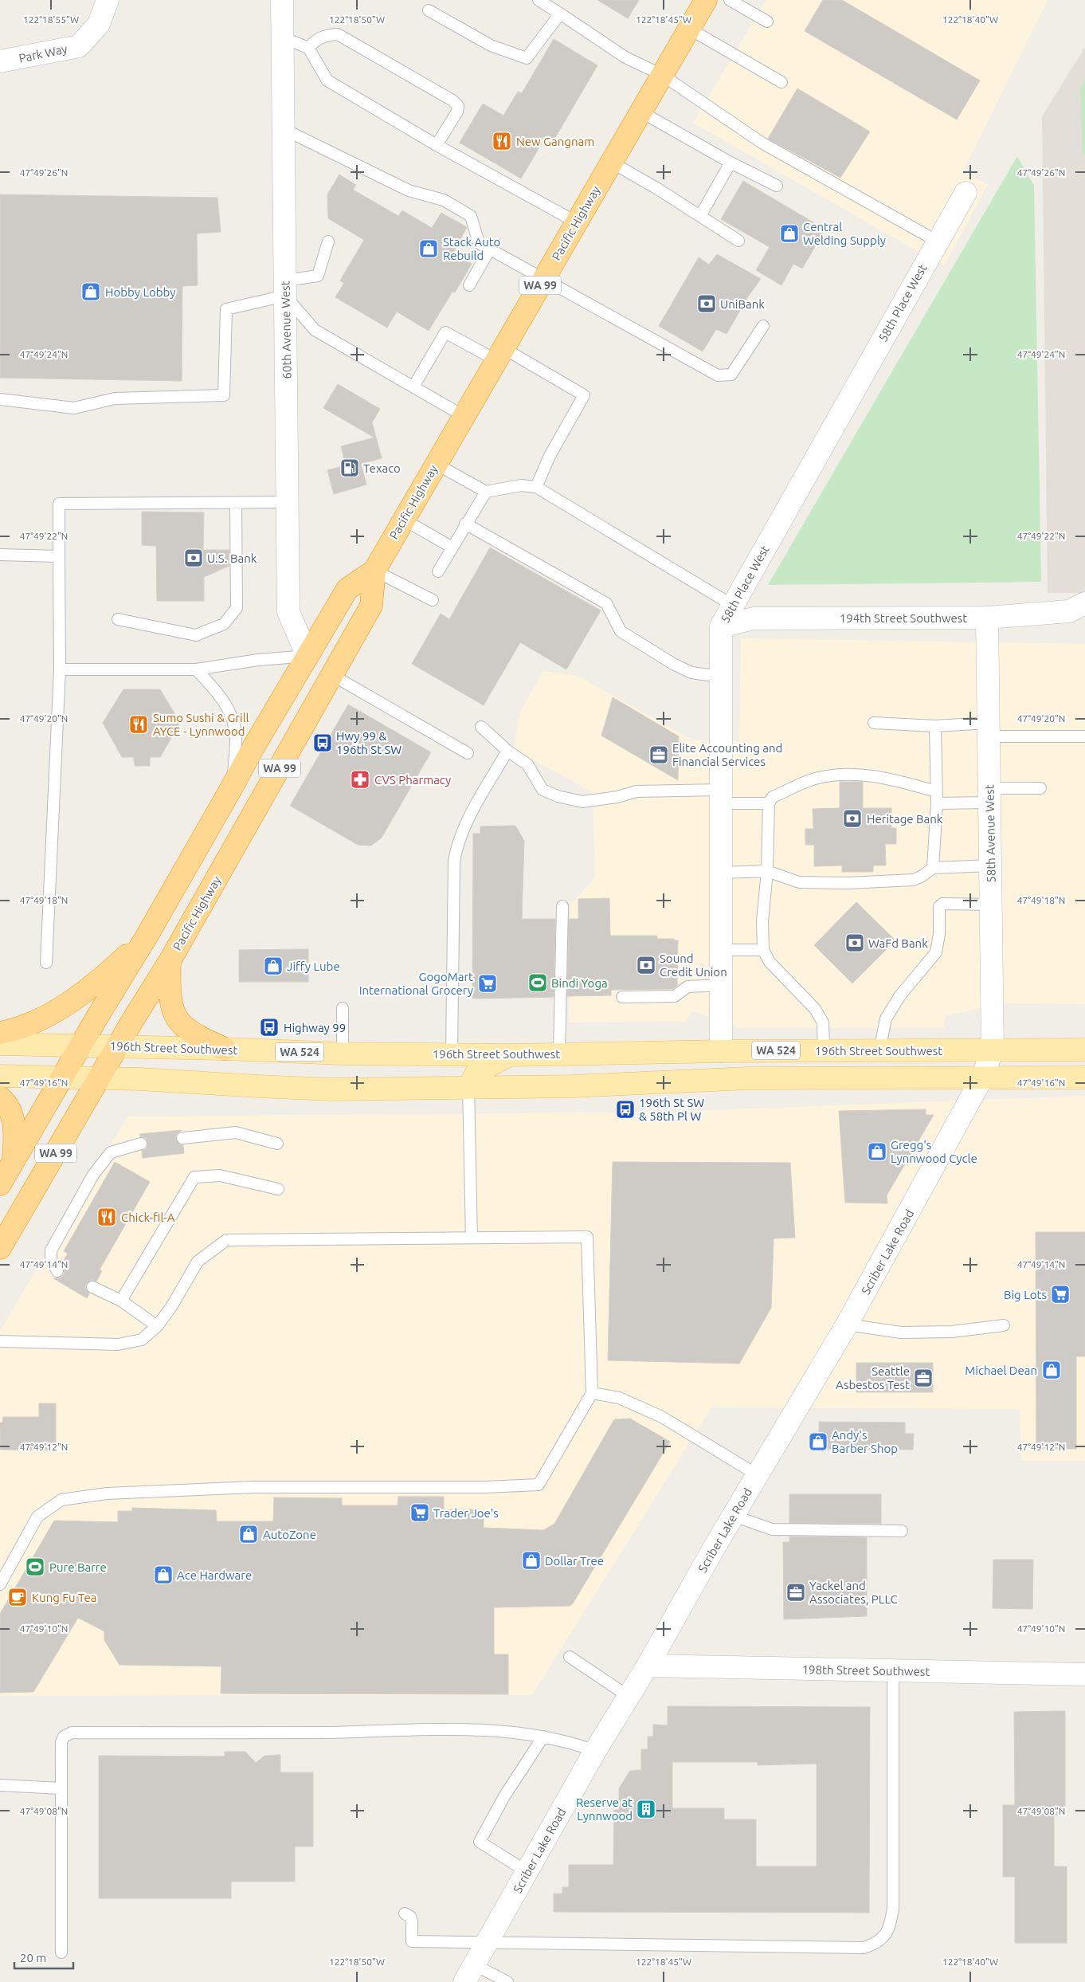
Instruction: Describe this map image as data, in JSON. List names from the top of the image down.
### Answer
{
  "streets": {
    "highway": ["Pacific Highway", "WA 99"],
    "main road": ["196th Street Southwest", "WA 524"],
    "street": [
      "Park Way",
      "58th Place West",
      "60th Avenue West",
      "194th Street Southwest",
      "58th Avenue West",
      "Scriber Lake Road",
      "198th Street Southwest"
    ]
  },
  "crossings": [
    ["Pacific Highway", "60th Avenue West"],
    ["Pacific Highway", "196th Street Southwest"],
    ["58th Place West", "194th Street Southwest"],
    ["58th Place West", "196th Street Southwest"],
    ["194th Street Southwest", "58th Avenue West"],
    ["58th Avenue West", "196th Street Southwest"],
    ["Scriber Lake Road", "198th Street Southwest"]
  ],
  "places": {
    "restaurant": ["New Gangnam", "Sumo Sushi & Grill AYCE - Lynnwood", "Chick-fil-A"],
    "shop": [
      "Central Welding Supply",
      "Stack Auto Rebuild",
      "Hobby Lobby",
      "Jiffy Lube",
      "Gregg's Lynnwood Cycle",
      "Michael Dean",
      "Andy's Barber Shop",
      "AutoZone",
      "Dollar Tree",
      "Ace Hardware"
    ],
    "bank": [
      "UniBank",
      "U.S. Bank",
      "Heritage Bank",
      "WaFd Bank",
      "Sound Credit Union"
    ],
    "fuel station": ["Texaco"],
    "bus stop": ["Hwy 99 & 196th St SW", "Highway 99", "196th St SW & 58th Pl W"],
    "office": ["Elite Accounting and Financial Services", "Seattle Asbestos Test", "Yackel and Associates, PLLC"],
    "pharmacy": ["CVS Pharmacy"],
    "sports": ["Bindi Yoga", "Pure Barre"],
    "supermarket": ["GogoMart International Grocery", "Big Lots", "Trader Joe's"],
    "cafe": ["Kung Fu Tea"],
    "building": ["Reserve at Lynnwood"]
  },
  "scale_bar": "20 m",
  "coordinates": [
    "122°18'55\"W",
    "122°18'50\"W",
    "122°18'45\"W",
    "122°18'40\"W",
    "47°49'26\"N",
    "47°49'24\"N",
    "47°49'22\"N",
    "47°49'20\"N",
    "47°49'18\"N",
    "47°49'16\"N",
    "47°49'14\"N",
    "47°49'12\"N",
    "47°49'10\"N",
    "47°49'08\"N"
  ]
}
